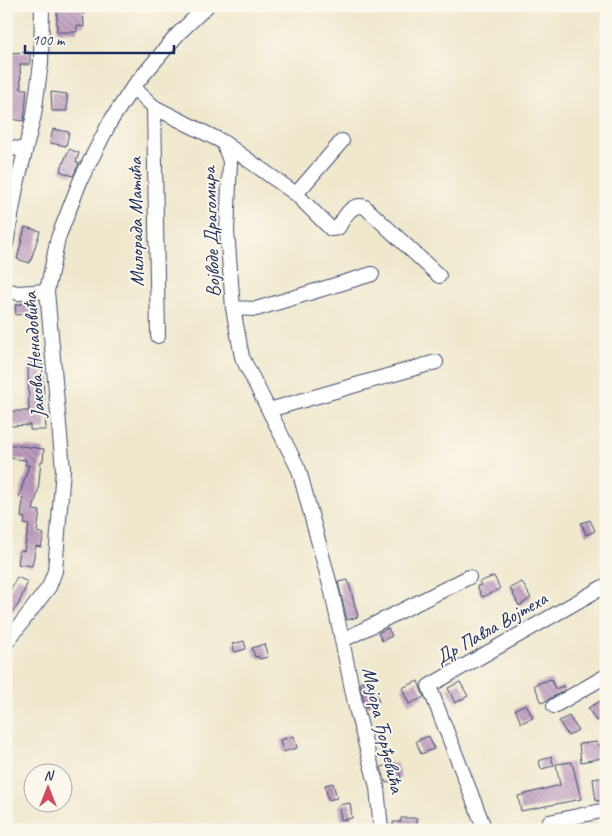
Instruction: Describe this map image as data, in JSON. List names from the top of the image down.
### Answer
{
  "streets": {
    "street": [
      "Милорада Матића",
      "Војводе Драгомира",
      "Јакова Ненадовића",
      "Др Павла Војтеха",
      "Мајора Ђорђевића"
    ]
  },
  "crossings": [
    ["Милорада Матића", "Војводе Драгомира"],
    ["Војводе Драгомира", "Јакова Ненадовића"],
    ["Војводе Драгомира", "Мајора Ђорђевића"]
  ],
  "scale_bar": "100 m",
  "north": "top"
}
